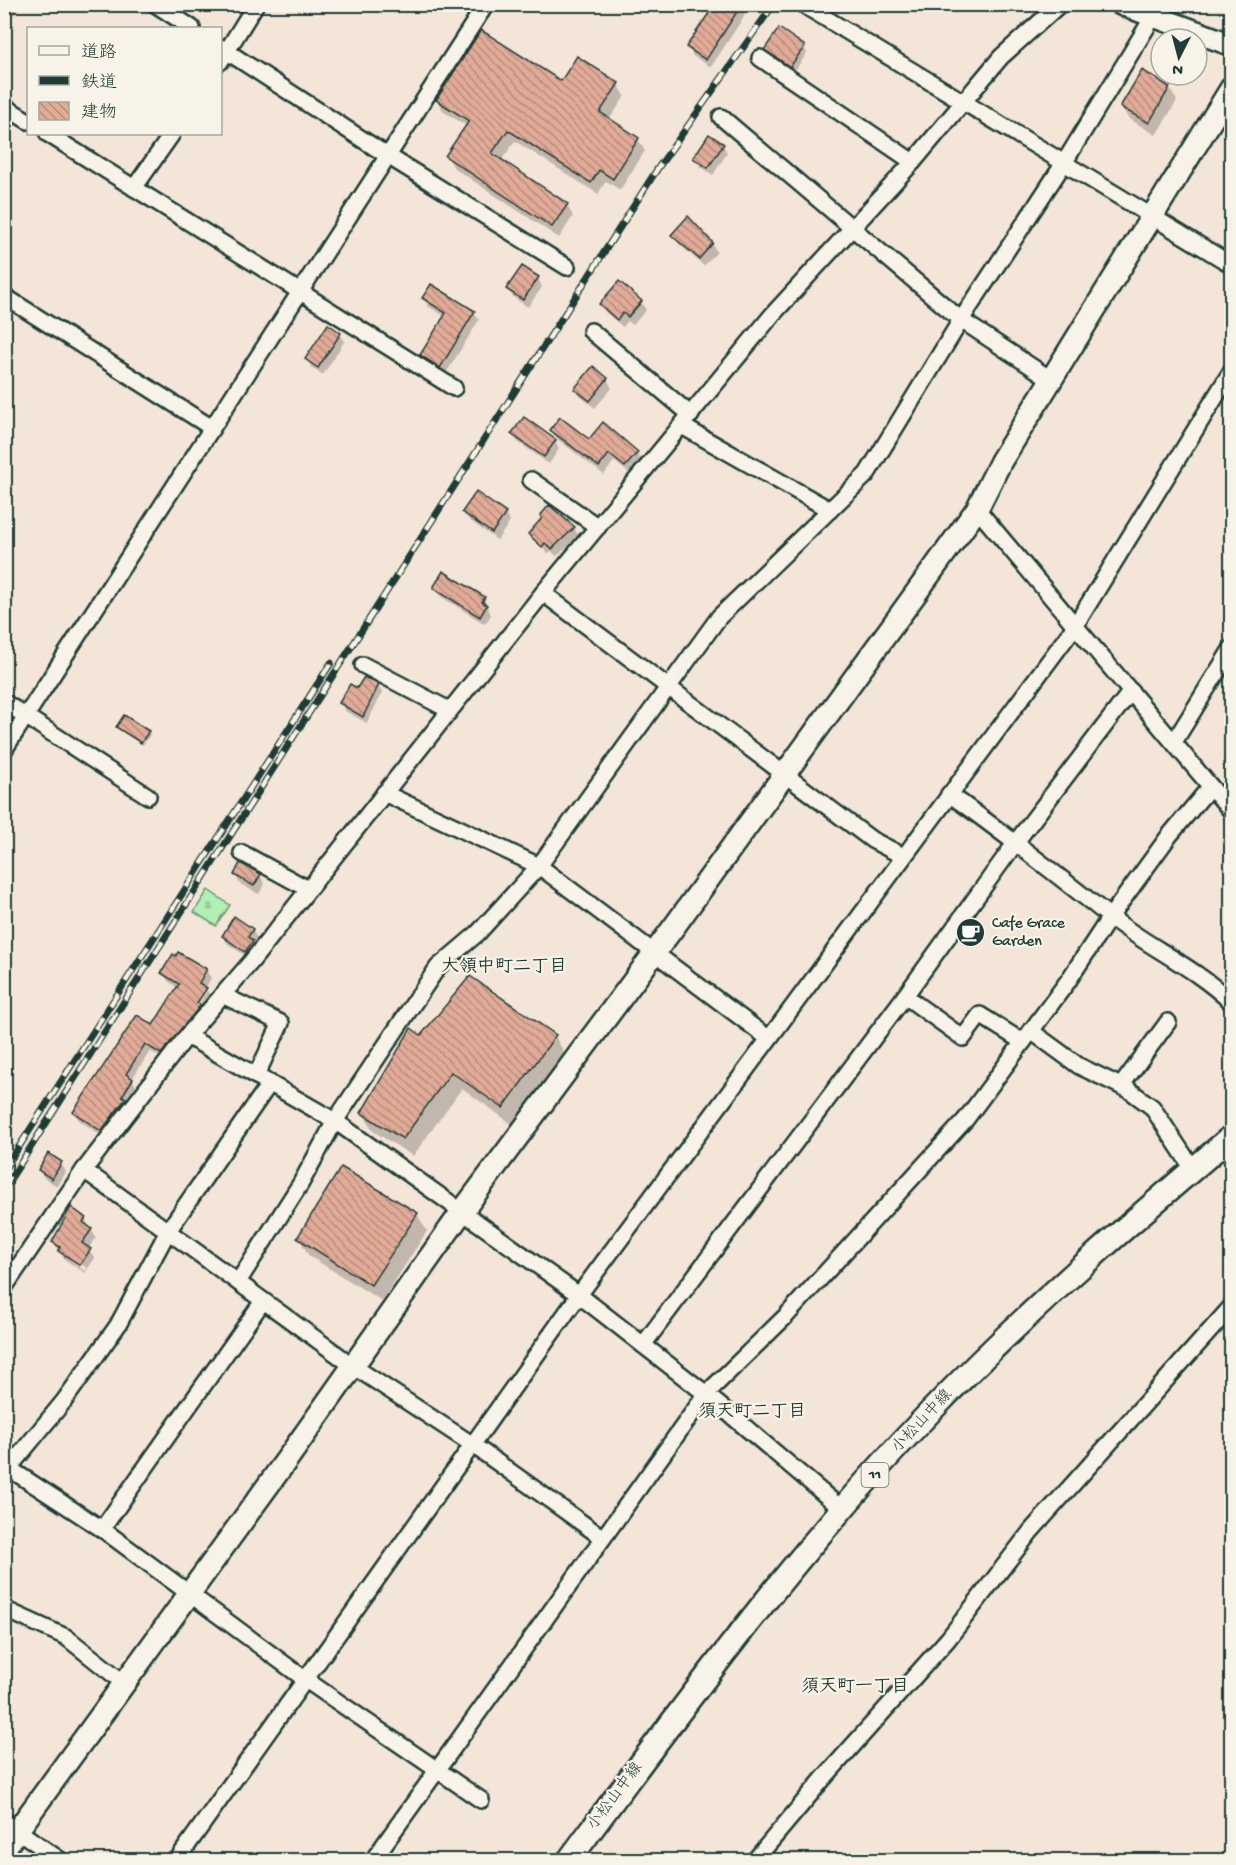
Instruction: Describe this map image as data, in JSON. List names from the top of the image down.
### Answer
{
  "streets": {
    "main road": ["小松山中線", "11"]
  },
  "districts": ["大領中町二丁目", "須天町二丁目", "須天町一丁目"],
  "places": {
    "cafe": ["Cafe Grace Garden"]
  },
  "legend": ["道路", "鉄道", "建物"],
  "north": "bottom"
}
